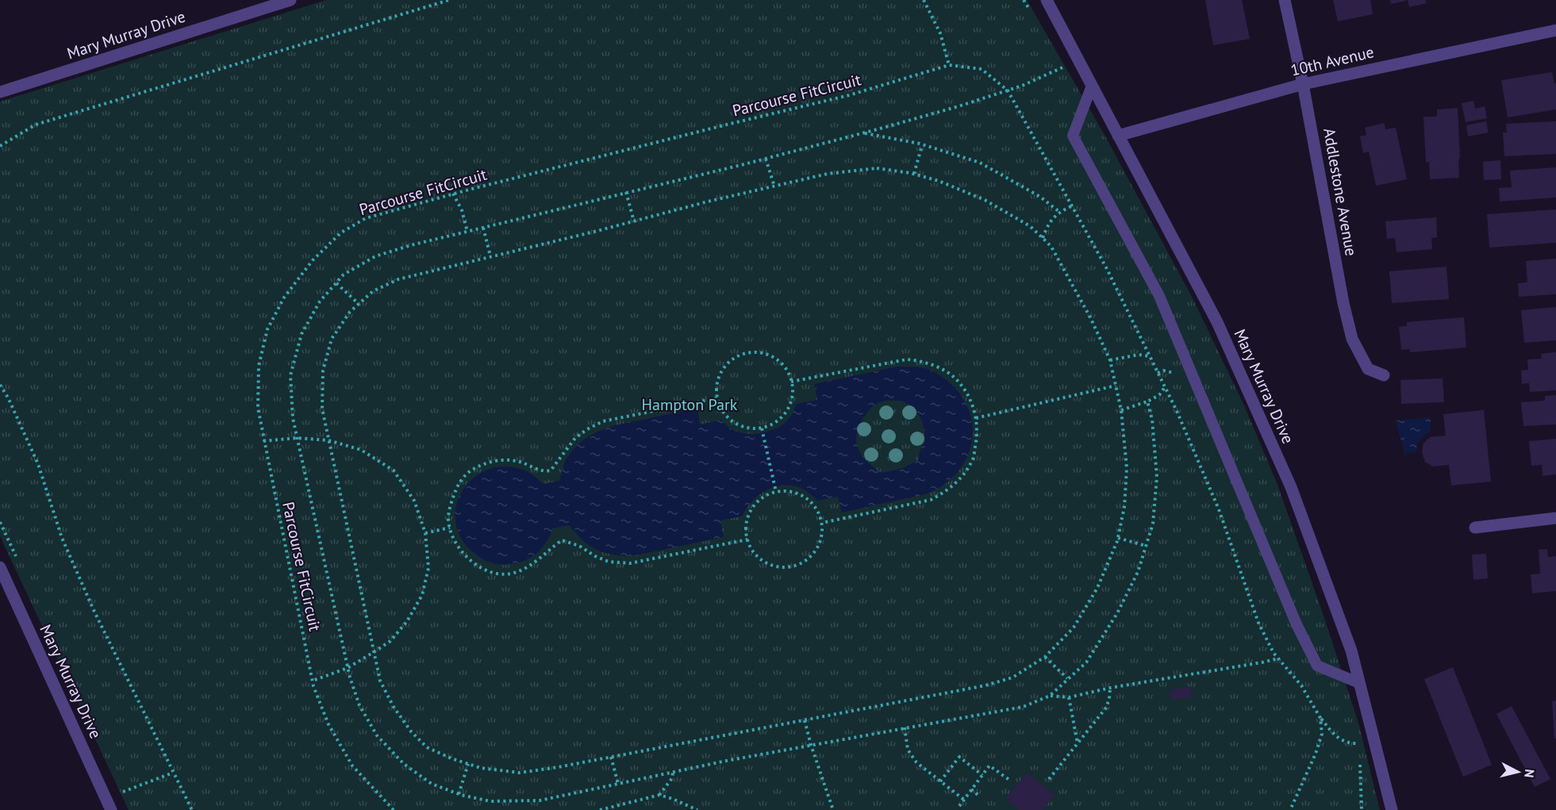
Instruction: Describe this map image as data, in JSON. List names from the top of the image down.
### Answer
{
  "streets": {
    "street": ["Mary Murray Drive", "10th Avenue", "Addlestone Avenue"],
    "path": ["Parcourse FitCircuit"]
  },
  "crossings": [
    ["Mary Murray Drive", "10th Avenue"],
    ["10th Avenue", "Addlestone Avenue"]
  ],
  "parks": ["Hampton Park"],
  "north": "right"
}
